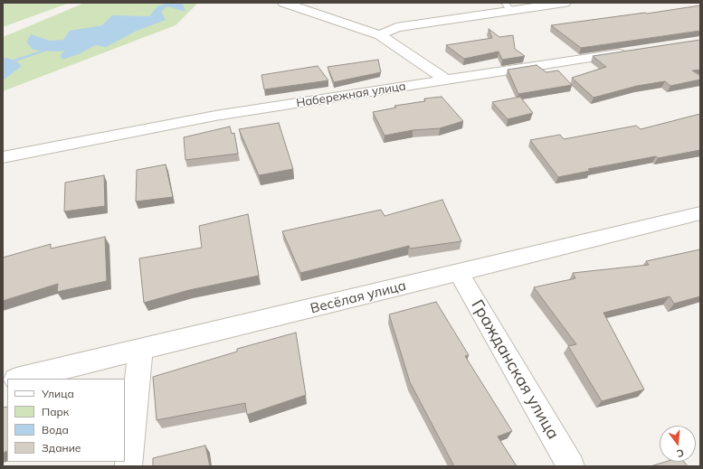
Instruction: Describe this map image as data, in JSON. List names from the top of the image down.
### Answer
{
  "streets": {
    "street": ["Набережная улица", "Весёлая улица", "Гражданская улица"]
  },
  "crossings": [
    ["Весёлая улица", "Гражданская улица"]
  ],
  "legend": [
    "Улица",
    "Парк",
    "Вода",
    "Здание"
  ],
  "north": "bottom"
}
